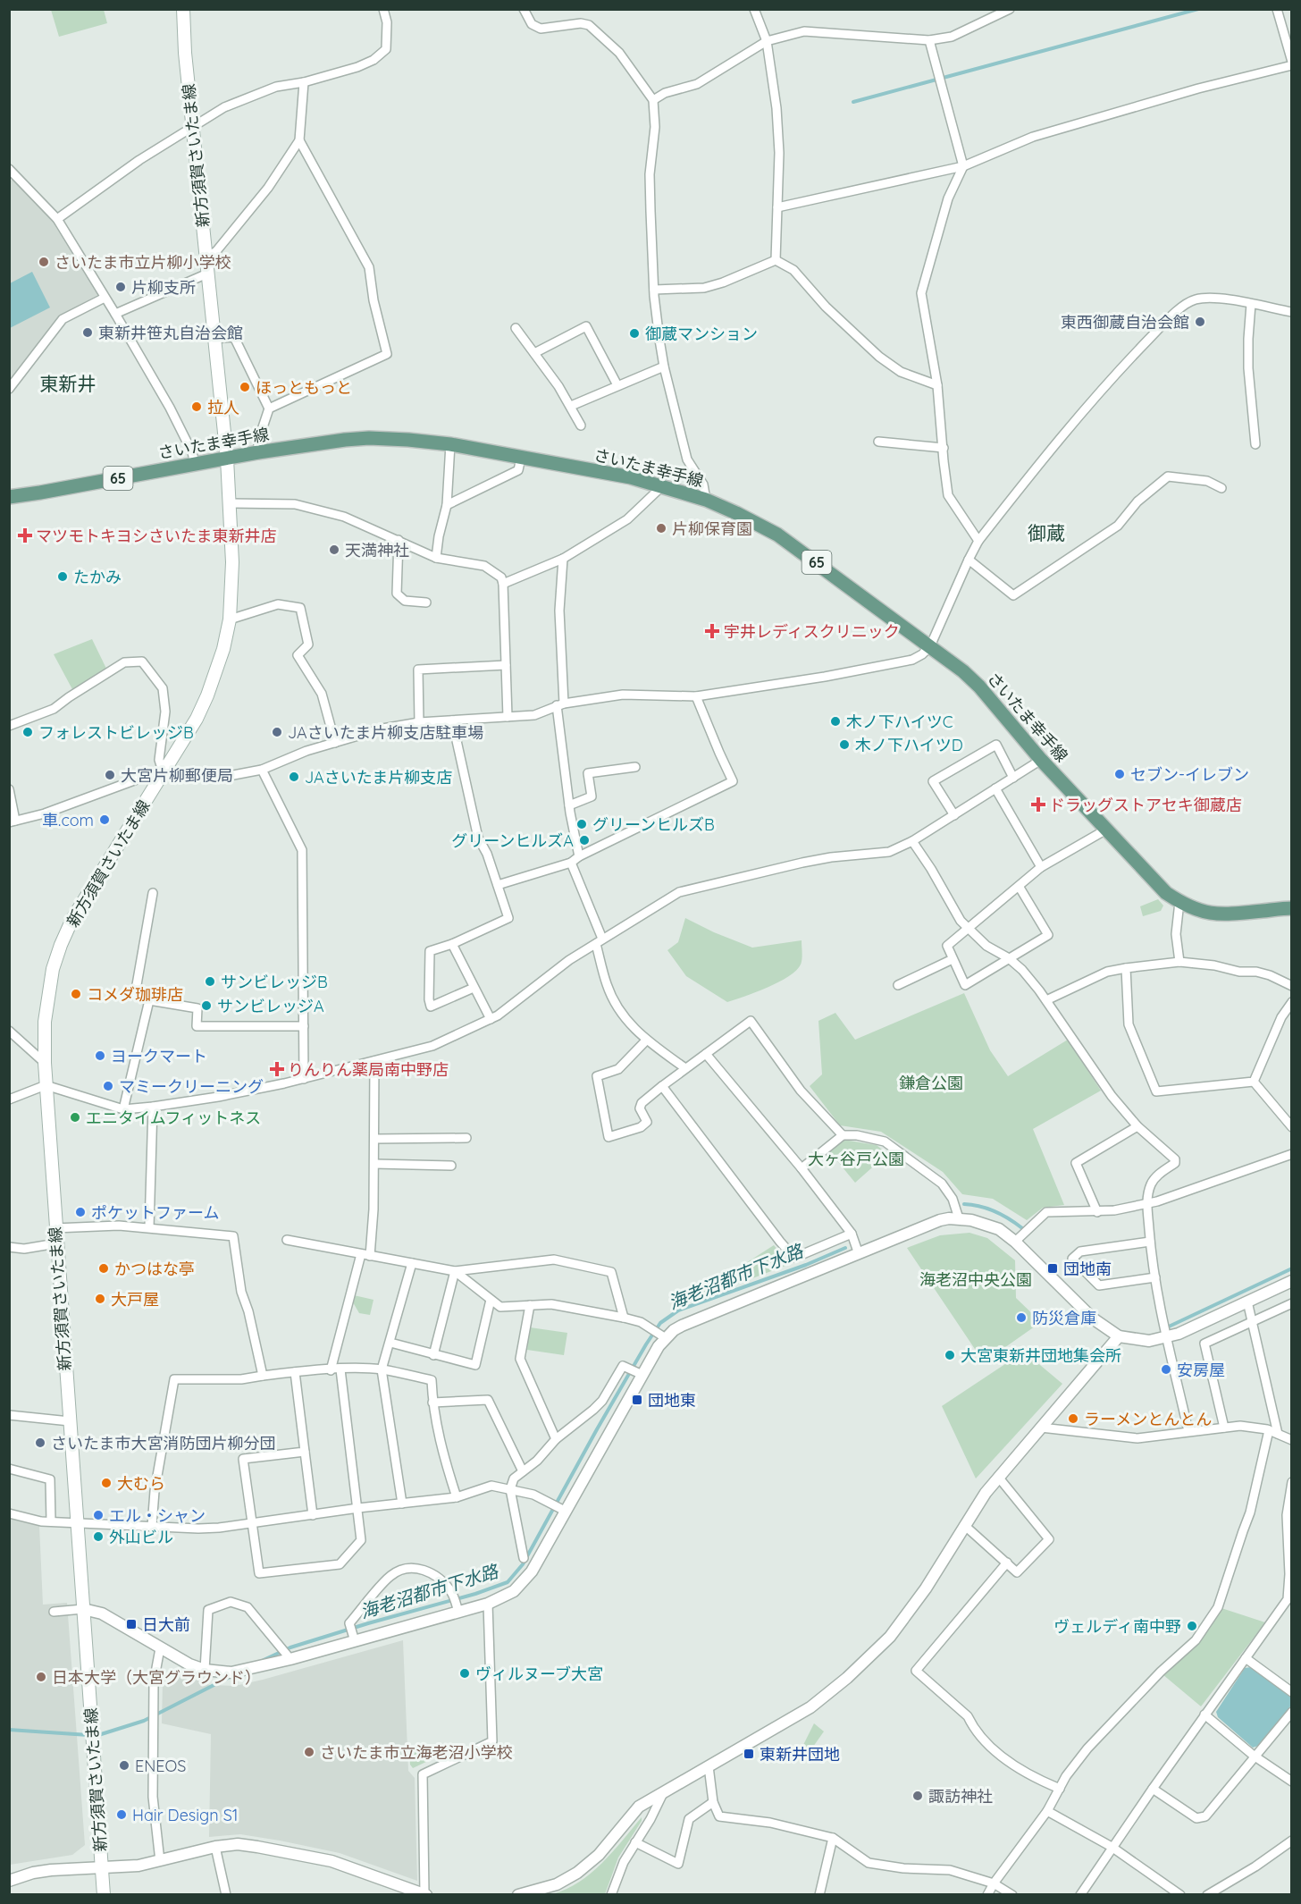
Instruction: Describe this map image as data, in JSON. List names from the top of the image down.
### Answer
{
  "streets": {
    "main road": ["新方須賀さいたま線", "さいたま幸手線", "65"]
  },
  "crossings": [
    ["新方須賀さいたま線", "さいたま幸手線"]
  ],
  "districts": ["東新井", "御蔵"],
  "water": ["海老沼都市下水路"],
  "parks": ["鎌倉公園", "大ヶ谷戸公園", "海老沼中央公園"],
  "places": {
    "other": [
      "さいたま市立片柳小学校",
      "片柳支所",
      "東西御蔵自治会館",
      "東新井笹丸自治会館",
      "御蔵マンション",
      "ほっともっと",
      "拉人",
      "片柳保育園",
      "天満神社",
      "たかみ",
      "木ノ下ハイツC",
      "フォレストビレッジB",
      "JAさいたま片柳支店駐車場",
      "木ノ下ハイツD",
      "セブン-イレブン",
      "大宮片柳郵便局",
      "JAさいたま片柳支店",
      "車.com",
      "グリーンヒルズB",
      "グリーンヒルズA",
      "サンビレッジB",
      "コメダ珈琲店",
      "サンビレッジA",
      "ヨークマート",
      "マミークリーニング",
      "エニタイムフィットネス",
      "ポケットファーム",
      "かつはな亭",
      "大戸屋",
      "防災倉庫",
      "大宮東新井団地集会所",
      "安房屋",
      "ラーメンとんとん",
      "さいたま市大宮消防団片柳分団",
      "大むら",
      "エル・シャン",
      "外山ビル",
      "ヴェルディ南中野",
      "ヴィルヌーブ大宮",
      "日本大学（大宮グラウンド）",
      "さいたま市立海老沼小学校",
      "ENEOS",
      "諏訪神社",
      "Hair Design S1"
    ],
    "health": [
      "マツモトキヨシさいたま東新井店",
      "宇井レディスクリニック",
      "ドラッグストアセキ御蔵店",
      "りんりん薬局南中野店"
    ],
    "transit": [
      "団地南",
      "団地東",
      "日大前",
      "東新井団地"
    ]
  }
}
